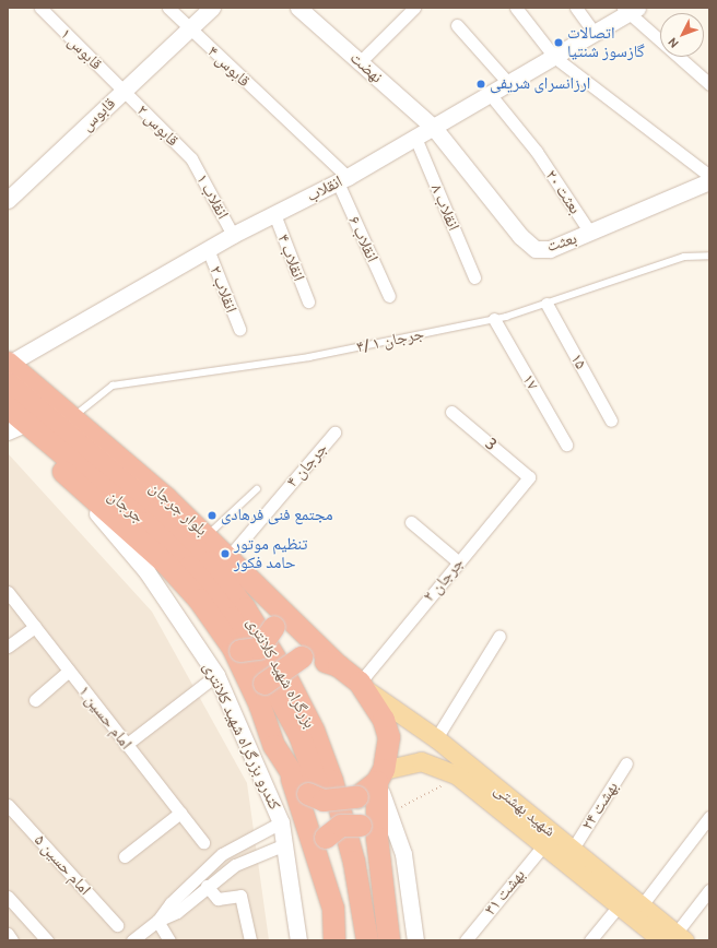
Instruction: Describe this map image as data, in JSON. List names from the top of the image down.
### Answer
{
  "streets": {
    "highway": ["جرجان", "بلوار جرجان", "بزرگراه شهید کلانتری"],
    "main road": ["شهید بهشتی"],
    "street": [
      "۱ قابوس",
      "۴ قابوس",
      "نهضت",
      "قابوس",
      "۲ قابوس",
      "انقلاب",
      "۲۰ بعثت",
      "انقلاب ۱",
      "۸ انقلاب",
      "۶ انقلاب",
      "بعثت",
      "۴ انقلاب",
      "۲ انقلاب",
      "۱۵",
      "۱۷",
      "3",
      "۴ جرجان",
      "جرجان ۲",
      "امام حسین ۱",
      "کندرو بزرگراه شهید کلانتری",
      "بهشت ۲۴",
      "امام حسین ۵",
      "بهشت ۳۱"
    ],
    "lane": ["جرجان ۱ /۴"]
  },
  "crossings": [
    ["۱ قابوس", "قابوس"],
    ["۱ قابوس", "۲ قابوس"],
    ["۴ قابوس", "قابوس"],
    ["۴ قابوس", "انقلاب"],
    ["۴ قابوس", "۶ انقلاب"],
    ["نهضت", "انقلاب"],
    ["نهضت", "بعثت"],
    ["قابوس", "۲ قابوس"],
    ["۲ قابوس", "انقلاب ۱"],
    ["انقلاب", "۲۰ بعثت"],
    ["انقلاب", "انقلاب ۱"],
    ["انقلاب", "۸ انقلاب"],
    ["انقلاب", "۶ انقلاب"],
    ["انقلاب", "بعثت"],
    ["انقلاب", "۴ انقلاب"],
    ["انقلاب", "۲ انقلاب"],
    ["انقلاب", "جرجان"],
    ["انقلاب", "بلوار جرجان"],
    ["۲۰ بعثت", "بعثت"],
    ["جرجان ۱ /۴", "۱۵"],
    ["جرجان ۱ /۴", "۱۷"],
    ["جرجان ۱ /۴", "بلوار جرجان"],
    ["3", "جرجان ۲"],
    ["۴ جرجان", "بلوار جرجان"],
    ["جرجان", "بلوار جرجان"],
    ["جرجان", "بزرگراه شهید کلانتری"],
    ["بلوار جرجان", "جرجان ۲"],
    ["بلوار جرجان", "شهید بهشتی"],
    ["جرجان ۲", "شهید بهشتی"],
    ["بهشت ۲۴", "شهید بهشتی"],
    ["شهید بهشتی", "بهشت ۳۱"]
  ],
  "places": [
    "اتصالات گازسوز شنتیا",
    "ارزانسرای شریفی",
    "مجتمع فنی فرهادی",
    "تنظیم موتور حامد فکور"
  ],
  "north": "bottom left"
}
